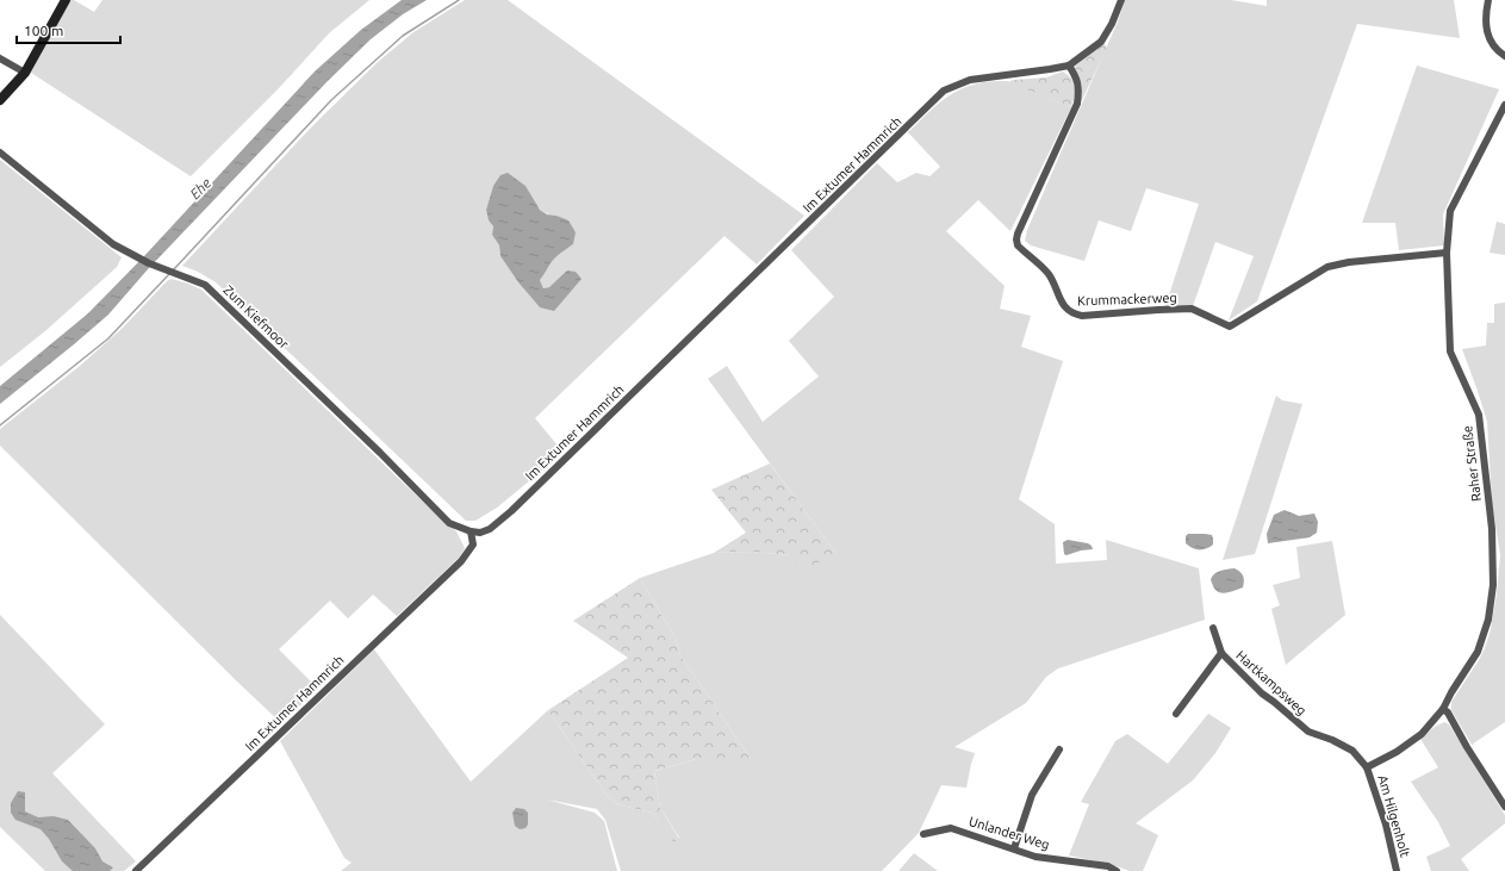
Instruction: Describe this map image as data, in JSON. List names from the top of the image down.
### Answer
{
  "streets": {
    "street": [
      "Im Extumer Hammrich",
      "Krummackerweg",
      "Zum Kiefmoor",
      "Raher Straße",
      "Hartkampsweg",
      "Am Hilgenholt",
      "Unlander Weg"
    ]
  },
  "crossings": [
    ["Im Extumer Hammrich", "Krummackerweg"],
    ["Im Extumer Hammrich", "Zum Kiefmoor"],
    ["Krummackerweg", "Raher Straße"],
    ["Hartkampsweg", "Am Hilgenholt"]
  ],
  "water": ["Ehe"],
  "scale_bar": "100 m"
}
